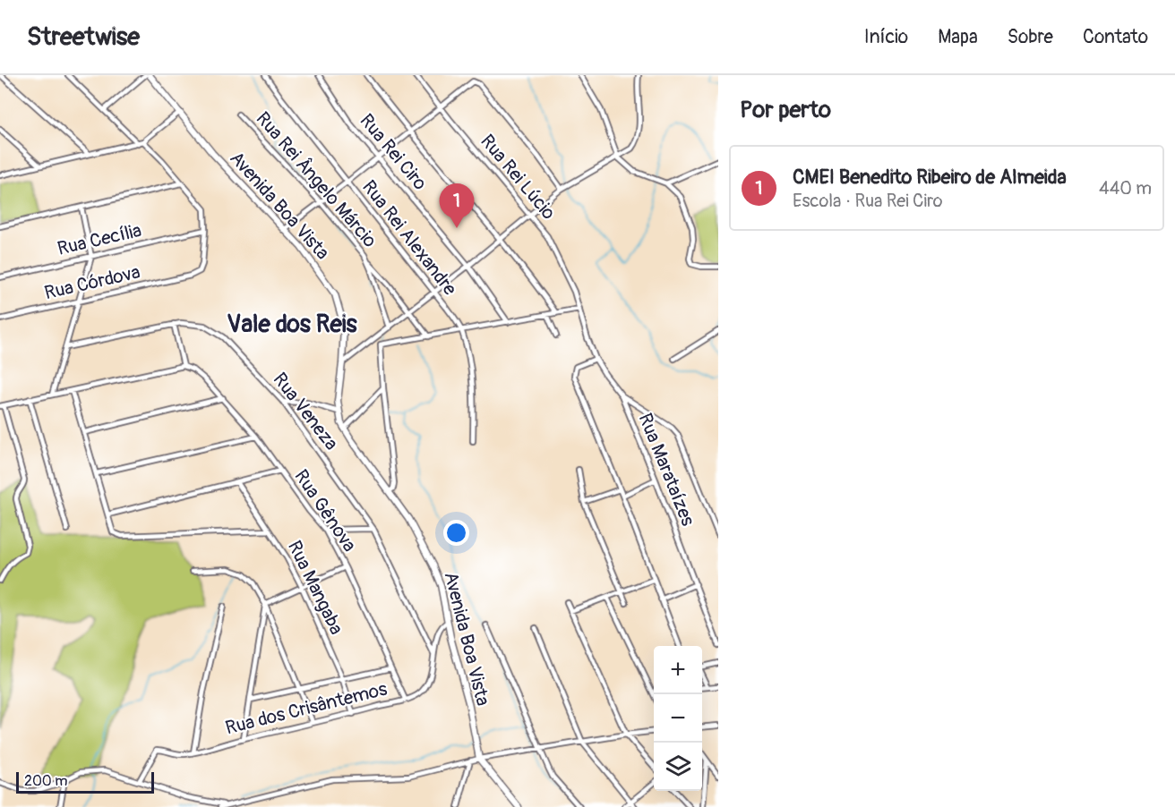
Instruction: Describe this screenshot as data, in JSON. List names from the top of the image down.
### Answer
{
  "streets": {
    "street": [
      "Rua Rei Ciro",
      "Rua Rei Lúcio",
      "Rua Rei Ângelo Márcio",
      "Avenida Boa Vista",
      "Rua Rei Alexandre",
      "Rua Cecília",
      "Rua Córdova",
      "Rua Veneza",
      "Rua Marataízes",
      "Rua Gênova",
      "Rua Mangaba",
      "Rua dos Crisântemos"
    ]
  },
  "crossings": [
    ["Rua Rei Lúcio", "Rua Marataízes"],
    ["Avenida Boa Vista", "Rua dos Crisântemos"],
    ["Rua Cecília", "Rua Córdova"],
    ["Rua Veneza", "Rua dos Crisântemos"],
    ["Rua Gênova", "Rua dos Crisântemos"],
    ["Rua Mangaba", "Rua dos Crisântemos"]
  ],
  "districts": ["Vale dos Reis"],
  "scale_bar": "200 m",
  "page": {
    "header": "Streetwise",
    "nav": [
      "Início",
      "Mapa",
      "Sobre",
      "Contato"
    ],
    "heading": "Por perto",
    "list": [
      {
        "mark": "1",
        "name": "CMEI Benedito Ribeiro de Almeida",
        "note": "Escola · Rua Rei Ciro",
        "value": "440 m"
      }
    ],
    "pins": "1",
    "map_buttons": ["+", "−"],
    "scale": "200 m"
  }
}
